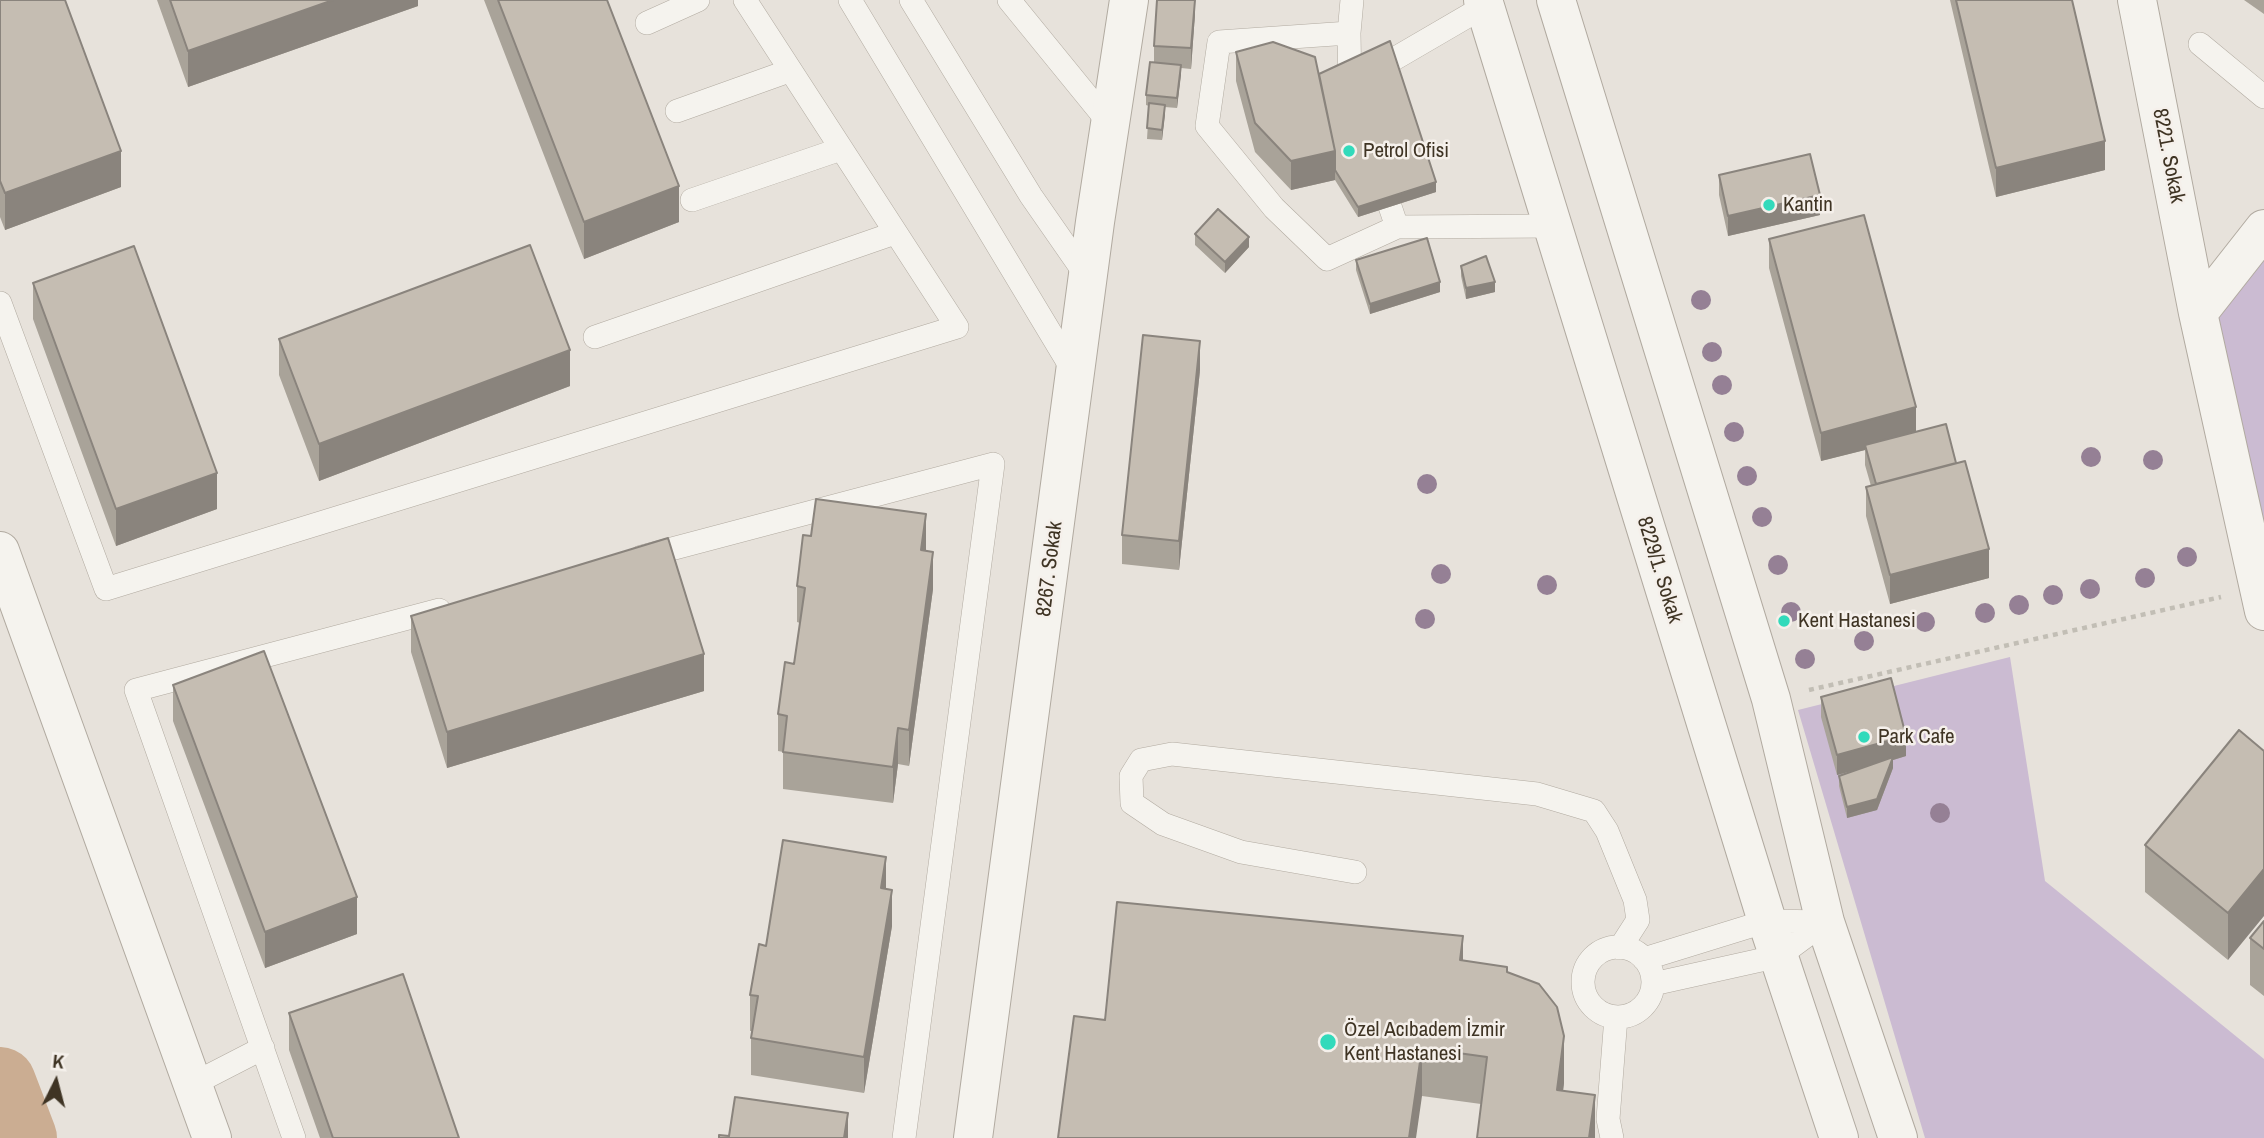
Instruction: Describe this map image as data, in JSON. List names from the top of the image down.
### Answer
{
  "streets": {
    "street": ["8221. Sokak", "8267. Sokak", "8229/1. Sokak"]
  },
  "places": [
    "Petrol Ofisi",
    "Kantin",
    "Kent Hastanesi",
    "Park Cafe",
    "Özel Acıbadem İzmir Kent Hastanesi"
  ],
  "north": "top"
}
